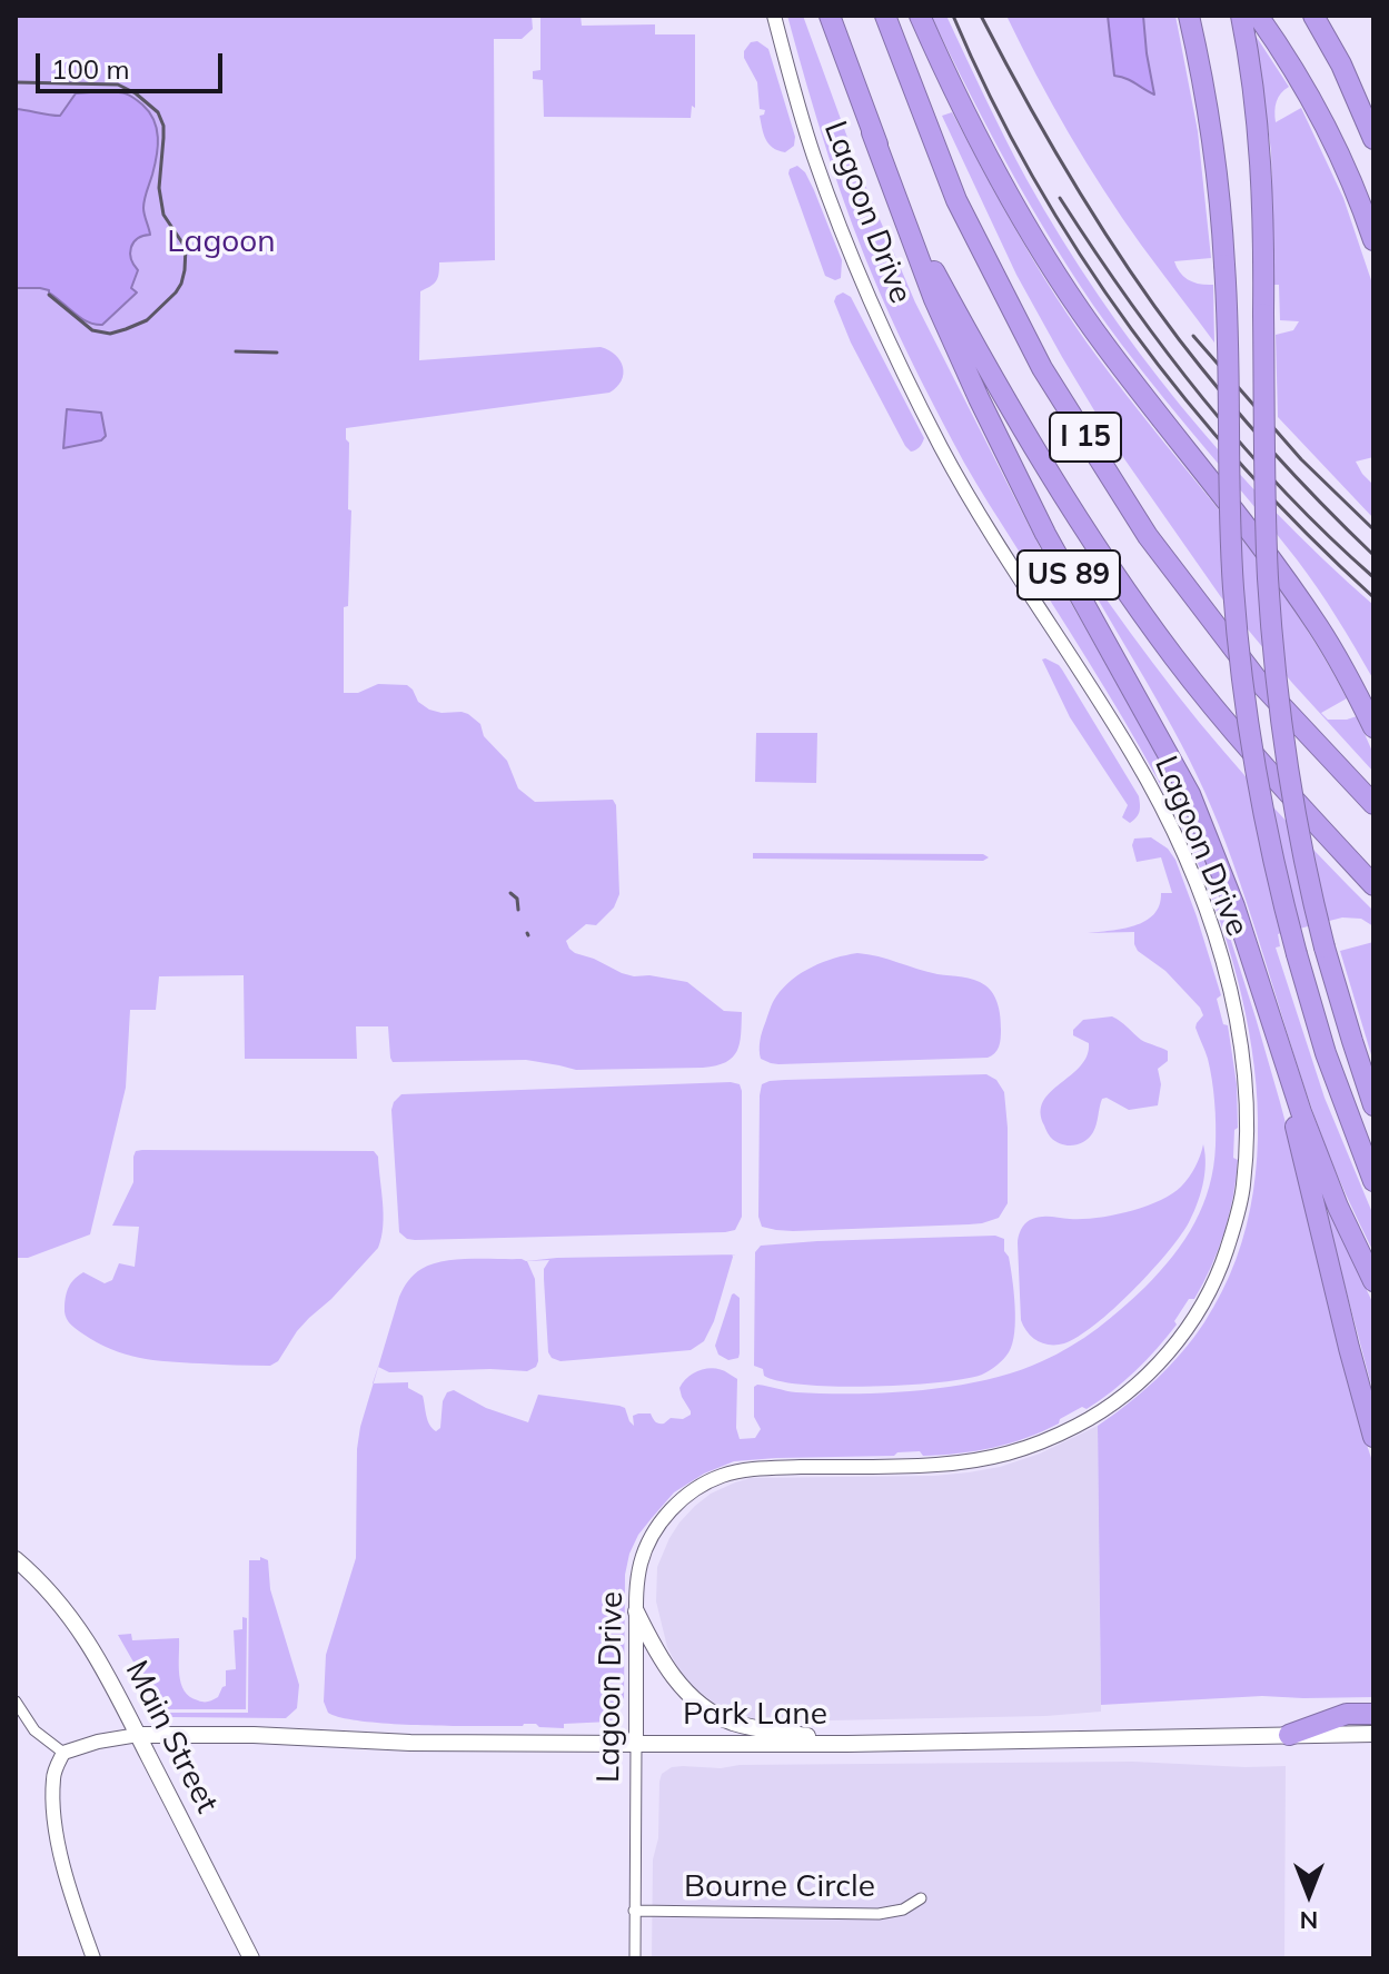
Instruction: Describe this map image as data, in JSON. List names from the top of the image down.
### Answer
{
  "streets": {
    "highway": ["I 15", "US 89"],
    "main road": ["Park Lane", "Main Street"],
    "street": ["Lagoon Drive", "Bourne Circle"]
  },
  "crossings": [
    ["Lagoon Drive", "Park Lane"],
    ["Lagoon Drive", "Bourne Circle"],
    ["I 15", "US 89"],
    ["Park Lane", "Main Street"]
  ],
  "parks": ["Lagoon"],
  "scale_bar": "100 m",
  "north": "bottom"
}
